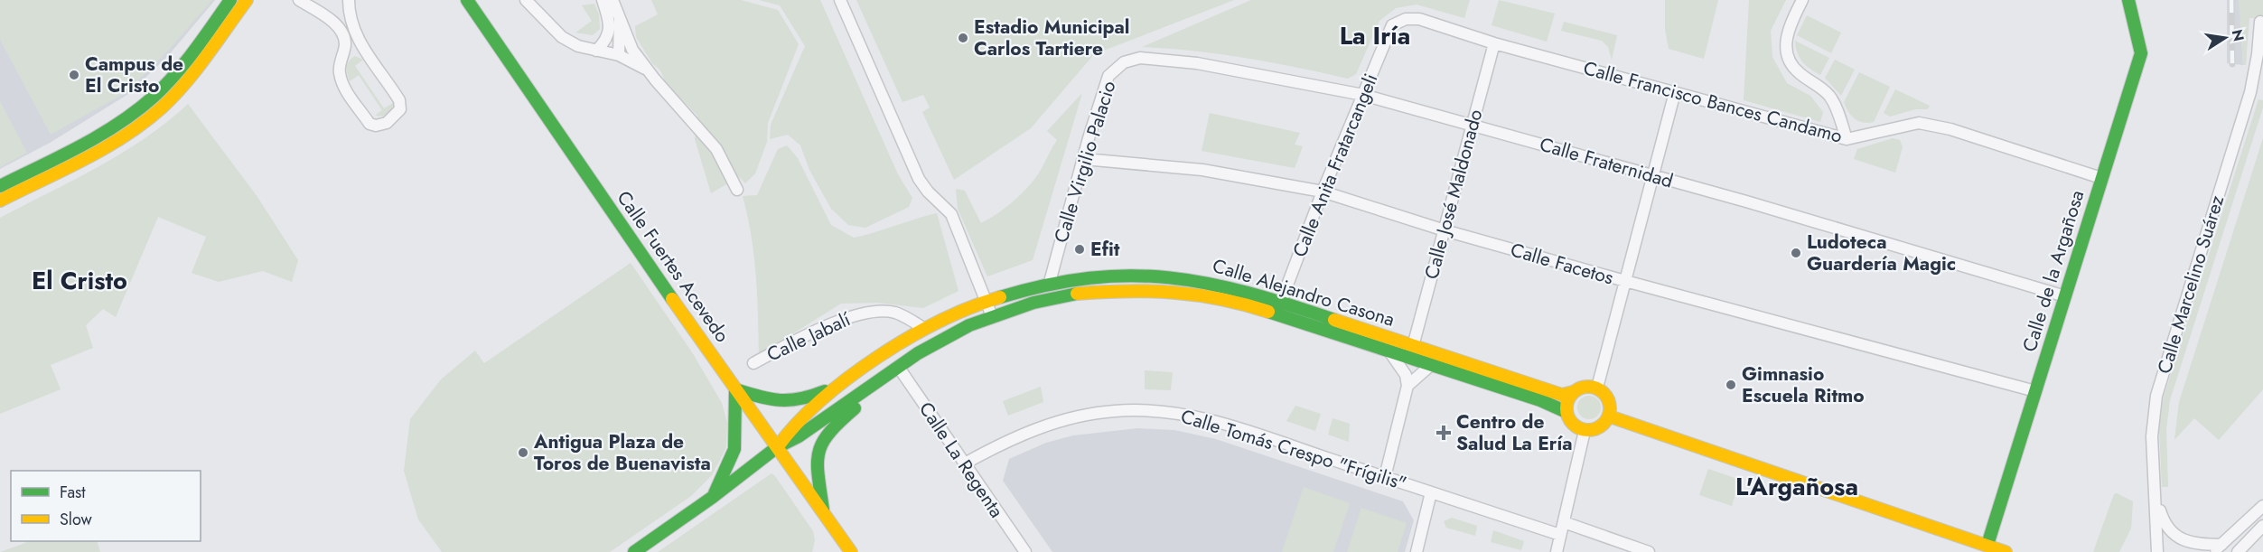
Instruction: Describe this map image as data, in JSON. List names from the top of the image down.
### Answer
{
  "streets": {
    "main road": ["Calle Fuertes Acevedo", "Calle de la Argañosa", "Calle Alejandro Casona"],
    "street": [
      "Calle Francisco Bances Candamo",
      "Calle Virgilio Palacio",
      "Calle Fraternidad",
      "Calle Anita Fratarcangeli",
      "Calle José Maldonado",
      "Calle Facetos",
      "Calle Marcelino Suárez",
      "Calle Jabalí",
      "Calle Tomás Crespo \"Frígilis\"",
      "Calle La Regenta"
    ]
  },
  "crossings": [
    ["Calle Francisco Bances Candamo", "Calle Anita Fratarcangeli"],
    ["Calle Francisco Bances Candamo", "Calle José Maldonado"],
    ["Calle Francisco Bances Candamo", "Calle de la Argañosa"],
    ["Calle Virgilio Palacio", "Calle Fraternidad"],
    ["Calle Virgilio Palacio", "Calle Facetos"],
    ["Calle Virgilio Palacio", "Calle Alejandro Casona"],
    ["Calle Fraternidad", "Calle Anita Fratarcangeli"],
    ["Calle Fraternidad", "Calle José Maldonado"],
    ["Calle Fraternidad", "Calle de la Argañosa"],
    ["Calle Anita Fratarcangeli", "Calle Facetos"],
    ["Calle Anita Fratarcangeli", "Calle Alejandro Casona"],
    ["Calle José Maldonado", "Calle Facetos"],
    ["Calle José Maldonado", "Calle Alejandro Casona"],
    ["Calle Facetos", "Calle de la Argañosa"],
    ["Calle Fuertes Acevedo", "Calle Alejandro Casona"],
    ["Calle Alejandro Casona", "Calle Jabalí"],
    ["Calle Alejandro Casona", "Calle La Regenta"],
    ["Calle Tomás Crespo \"Frígilis\"", "Calle La Regenta"]
  ],
  "districts": ["La Iría", "El Cristo", "L'Argañosa"],
  "places": {
    "other": [
      "Estadio Municipal Carlos Tartiere",
      "Campus de El Cristo",
      "Efit",
      "Ludoteca Guardería Magic",
      "Gimnasio Escuela Ritmo",
      "Antigua Plaza de Toros de Buenavista"
    ],
    "health": ["Centro de Salud La Ería"]
  },
  "legend": ["Fast", "Slow"],
  "north": "right"
}
